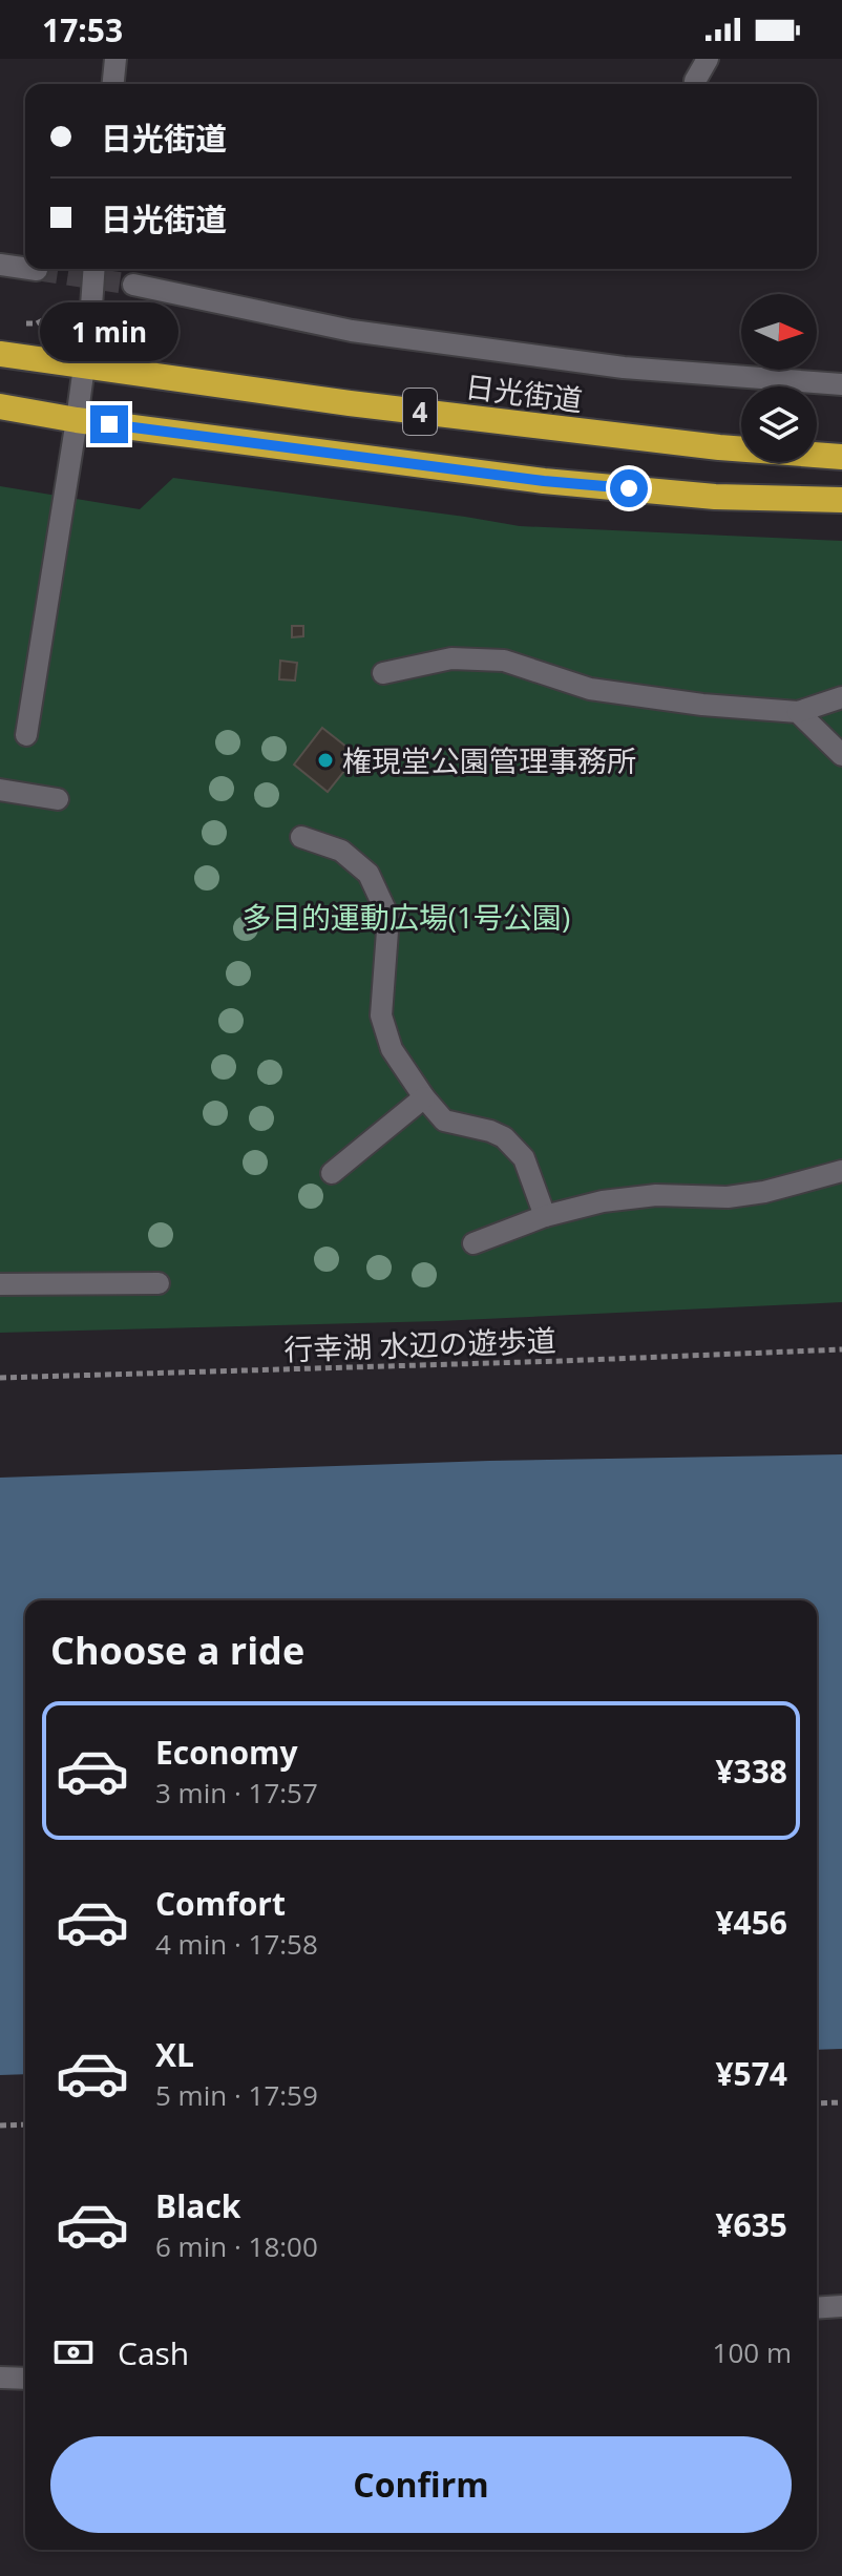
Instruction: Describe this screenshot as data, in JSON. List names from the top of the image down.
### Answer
{
  "streets": {
    "highway": ["日光街道", "4"],
    "path": ["行幸湖 水辺の遊歩道"]
  },
  "parks": ["多目的運動広場(1号公園)"],
  "places": ["権現堂公園管理事務所"],
  "north": "right",
  "page": {
    "status": "17:53",
    "banner": ["日光街道", "日光街道"],
    "bubble": "1 min",
    "heading": "Choose a ride",
    "list": [
      {
        "name": "Economy",
        "note": "3 min · 17:57",
        "value": "¥338"
      },
      {
        "name": "Comfort",
        "note": "4 min · 17:58",
        "value": "¥456"
      },
      {
        "name": "XL",
        "note": "5 min · 17:59",
        "value": "¥574"
      },
      {
        "name": "Black",
        "note": "6 min · 18:00",
        "value": "¥635"
      }
    ],
    "pay": ["Cash", "100 m"],
    "buttons": "Confirm"
  }
}
